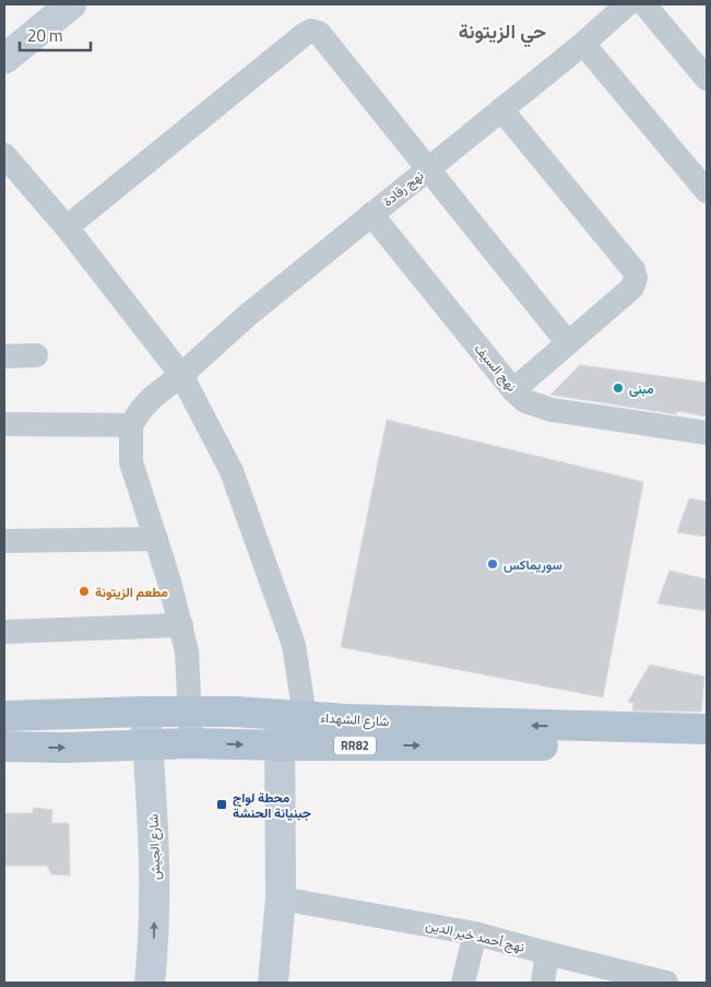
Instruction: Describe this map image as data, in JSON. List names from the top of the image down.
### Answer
{
  "streets": {
    "main road": ["شارع الشهداء", "RR82"],
    "street": [
      "نهج رقادة",
      "نهج السيف",
      "شارع الجيش",
      "نهج أحمد خير الدين"
    ]
  },
  "crossings": [
    ["نهج رقادة", "نهج السيف"],
    ["شارع الشهداء", "شارع الجيش"]
  ],
  "districts": ["حي الزيتونة"],
  "places": {
    "other": ["مبنى", "سوريماكس", "مطعم الزيتونة"],
    "transit": ["محطة لواج جبنيانة الحنشة"]
  },
  "scale_bar": "20 m"
}
